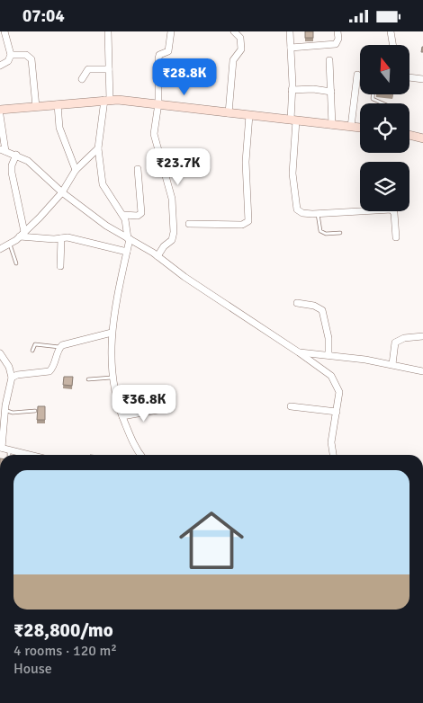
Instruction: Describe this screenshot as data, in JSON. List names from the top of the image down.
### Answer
{
  "north": "top",
  "page": {
    "status": "07:04",
    "price": ["₹28.8K", "₹23.7K", "₹36.8K"],
    "list": [
      {
        "name": "₹28,800/mo",
        "note": "4 rooms · 120 m² · House"
      }
    ]
  }
}
